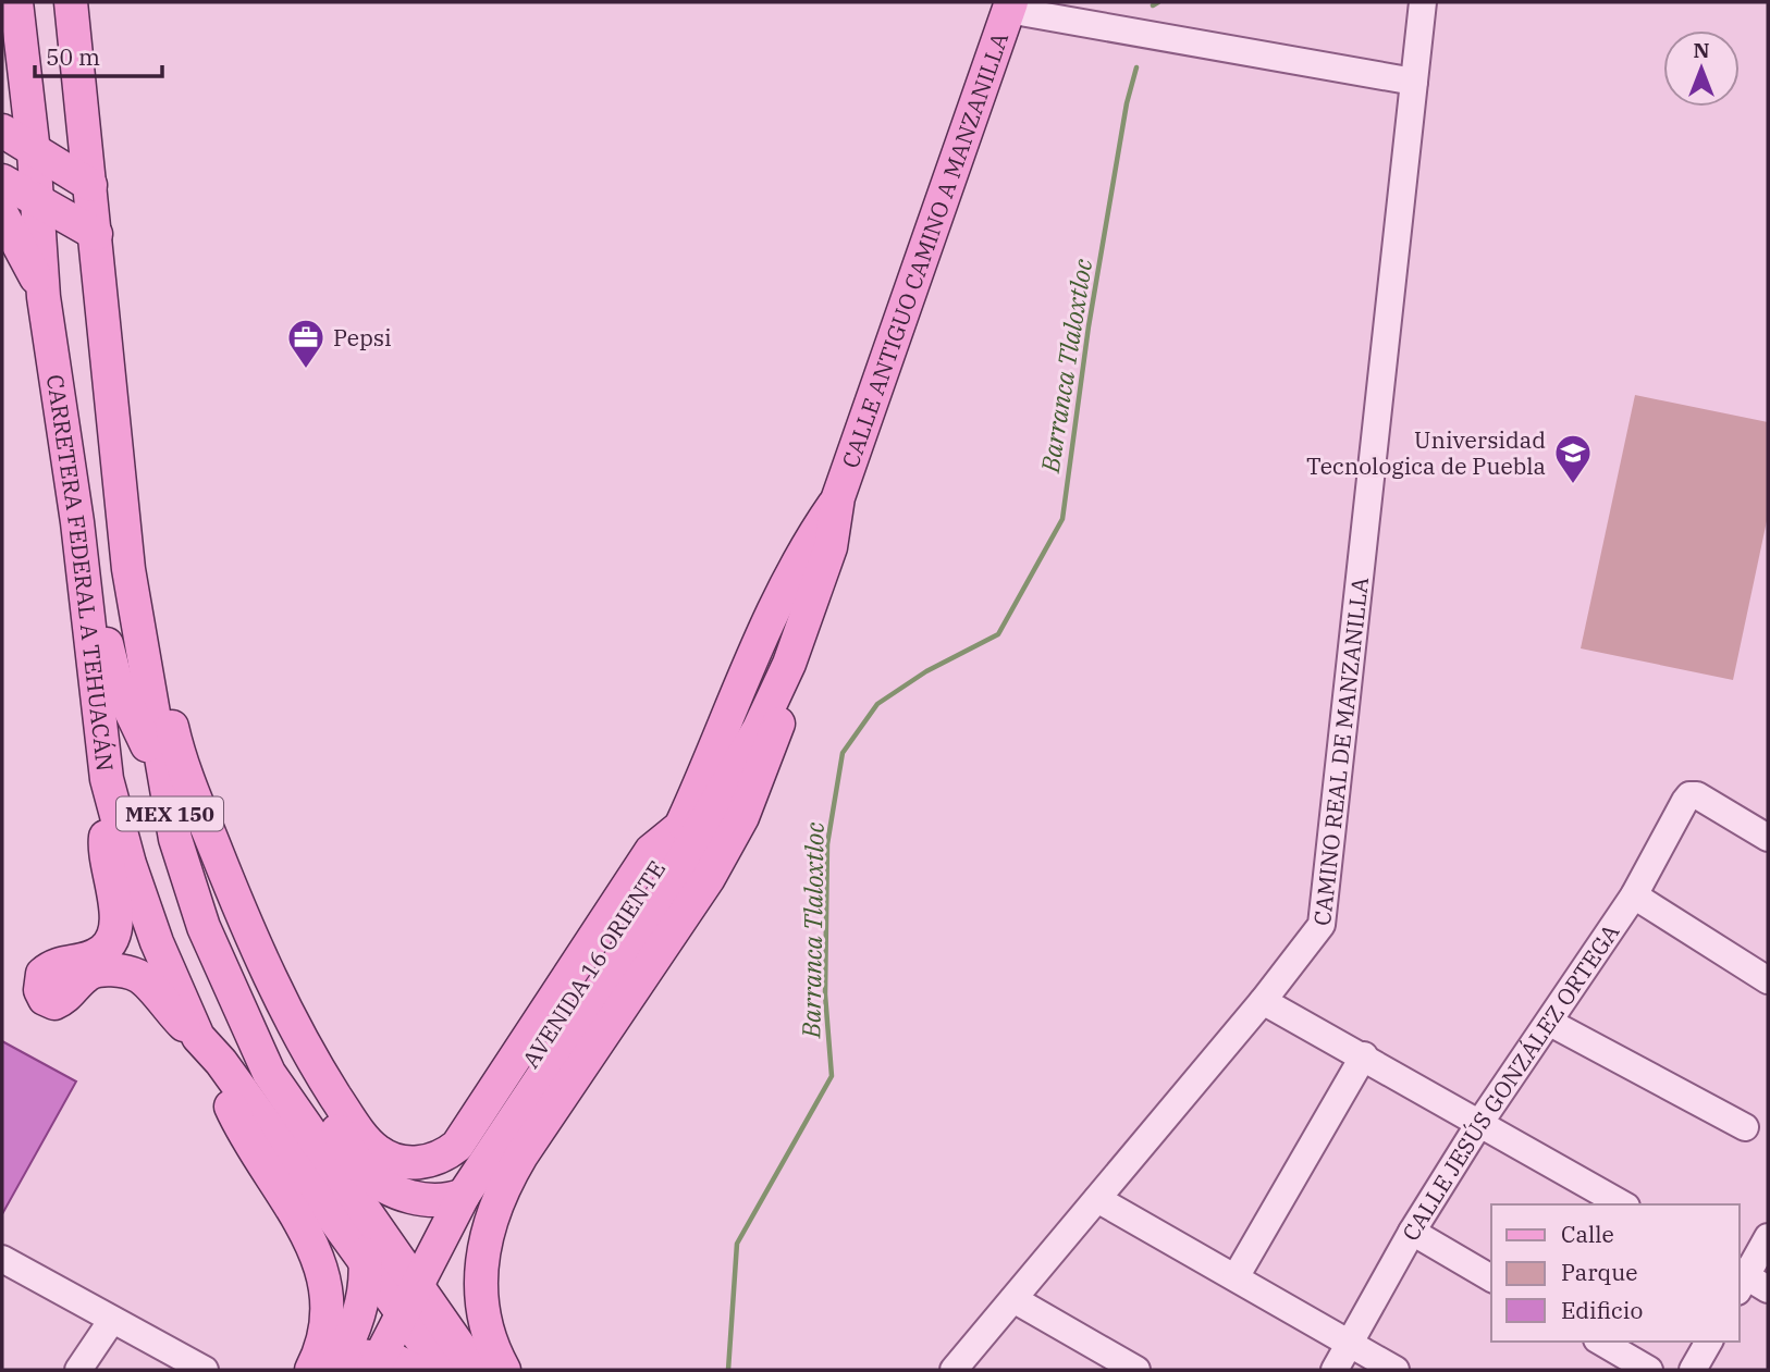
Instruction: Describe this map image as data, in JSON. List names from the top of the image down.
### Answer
{
  "streets": {
    "main road": [
      "CALLE ANTIGUO CAMINO A MANZANILLA",
      "CARRETERA FEDERAL A TEHUACÁN",
      "MEX 150",
      "AVENIDA 16 ORIENTE"
    ],
    "street": ["CAMINO REAL DE MANZANILLA", "CALLE JESÚS GONZÁLEZ ORTEGA"]
  },
  "crossings": [
    ["CALLE ANTIGUO CAMINO A MANZANILLA", "AVENIDA 16 ORIENTE"],
    ["CARRETERA FEDERAL A TEHUACÁN", "MEX 150"],
    ["CARRETERA FEDERAL A TEHUACÁN", "AVENIDA 16 ORIENTE"],
    ["MEX 150", "AVENIDA 16 ORIENTE"]
  ],
  "water": ["Barranca Tlaloxtloc"],
  "places": {
    "office": ["Pepsi"],
    "school or university": ["Universidad Tecnologica de Puebla"]
  },
  "legend": ["Calle", "Parque", "Edificio"],
  "scale_bar": "50 m",
  "north": "top"
}
